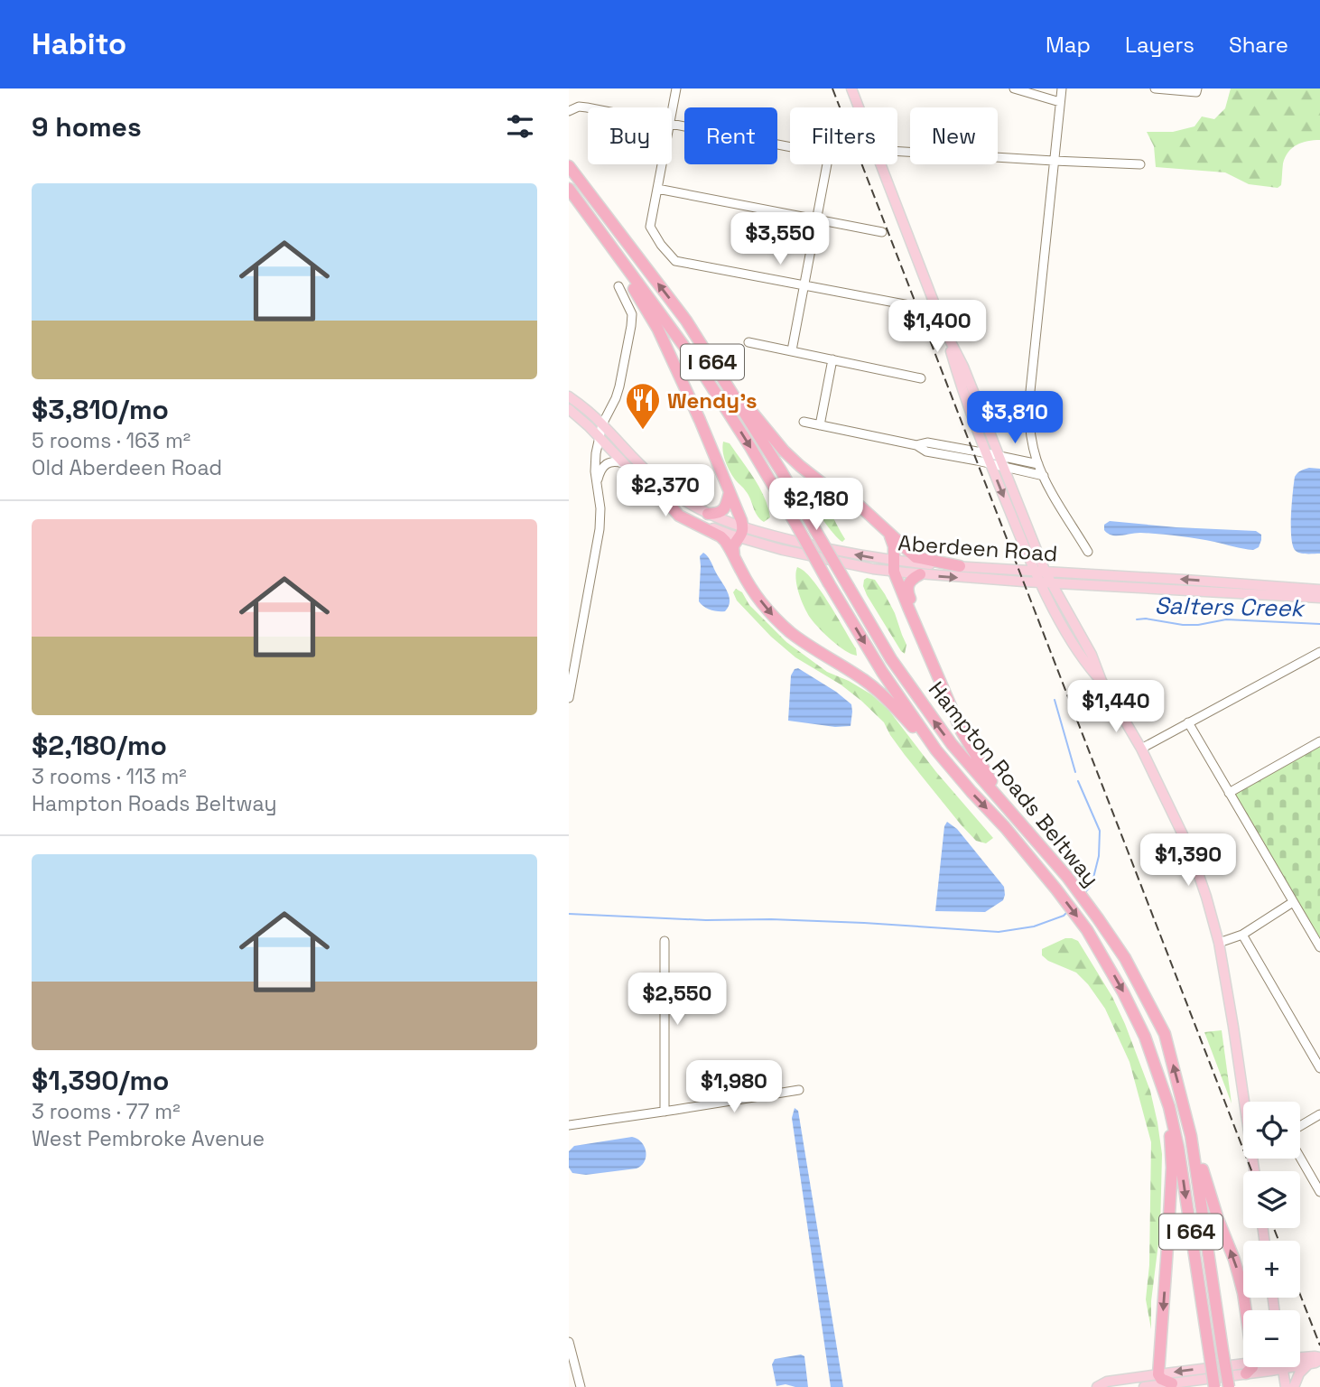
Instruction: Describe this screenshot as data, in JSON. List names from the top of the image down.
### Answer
{
  "streets": {
    "highway": ["I 664", "Hampton Roads Beltway"],
    "main road": ["Aberdeen Road"]
  },
  "water": ["Salters Creek"],
  "places": {
    "restaurant": ["Wendy's"]
  },
  "page": {
    "header": "Habito",
    "nav": ["Map", "Layers", "Share"],
    "heading": "9 homes",
    "chip": [
      "Buy",
      "Rent",
      "Filters",
      "New"
    ],
    "list": [
      {
        "name": "$3,810/mo",
        "note": "5 rooms · 163 m² · Old Aberdeen Road"
      },
      {
        "name": "$2,180/mo",
        "note": "3 rooms · 113 m² · Hampton Roads Beltway"
      },
      {
        "name": "$1,390/mo",
        "note": "3 rooms · 77 m² · West Pembroke Avenue"
      }
    ],
    "price": [
      "$3,550",
      "$1,400",
      "$3,810",
      "$2,370",
      "$2,180",
      "$1,440",
      "$1,390",
      "$2,550",
      "$1,980"
    ],
    "map_buttons": ["+", "−"]
  }
}
